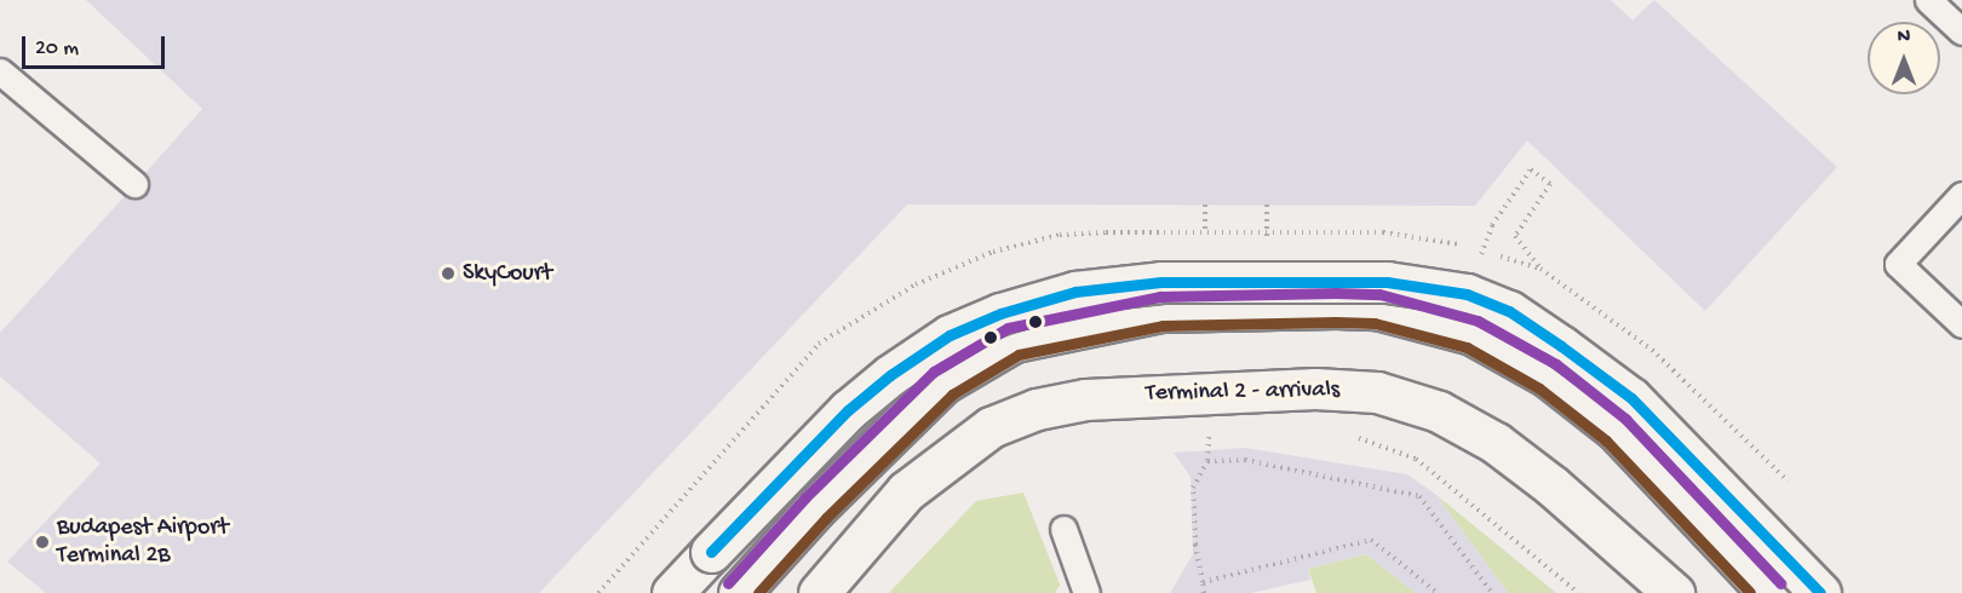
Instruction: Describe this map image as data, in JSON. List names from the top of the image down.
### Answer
{
  "streets": {
    "street": ["Terminal 2 - arrivals"]
  },
  "places": ["SkyCourt", "Budapest Airport Terminal 2B"],
  "scale_bar": "20 m",
  "north": "top"
}
